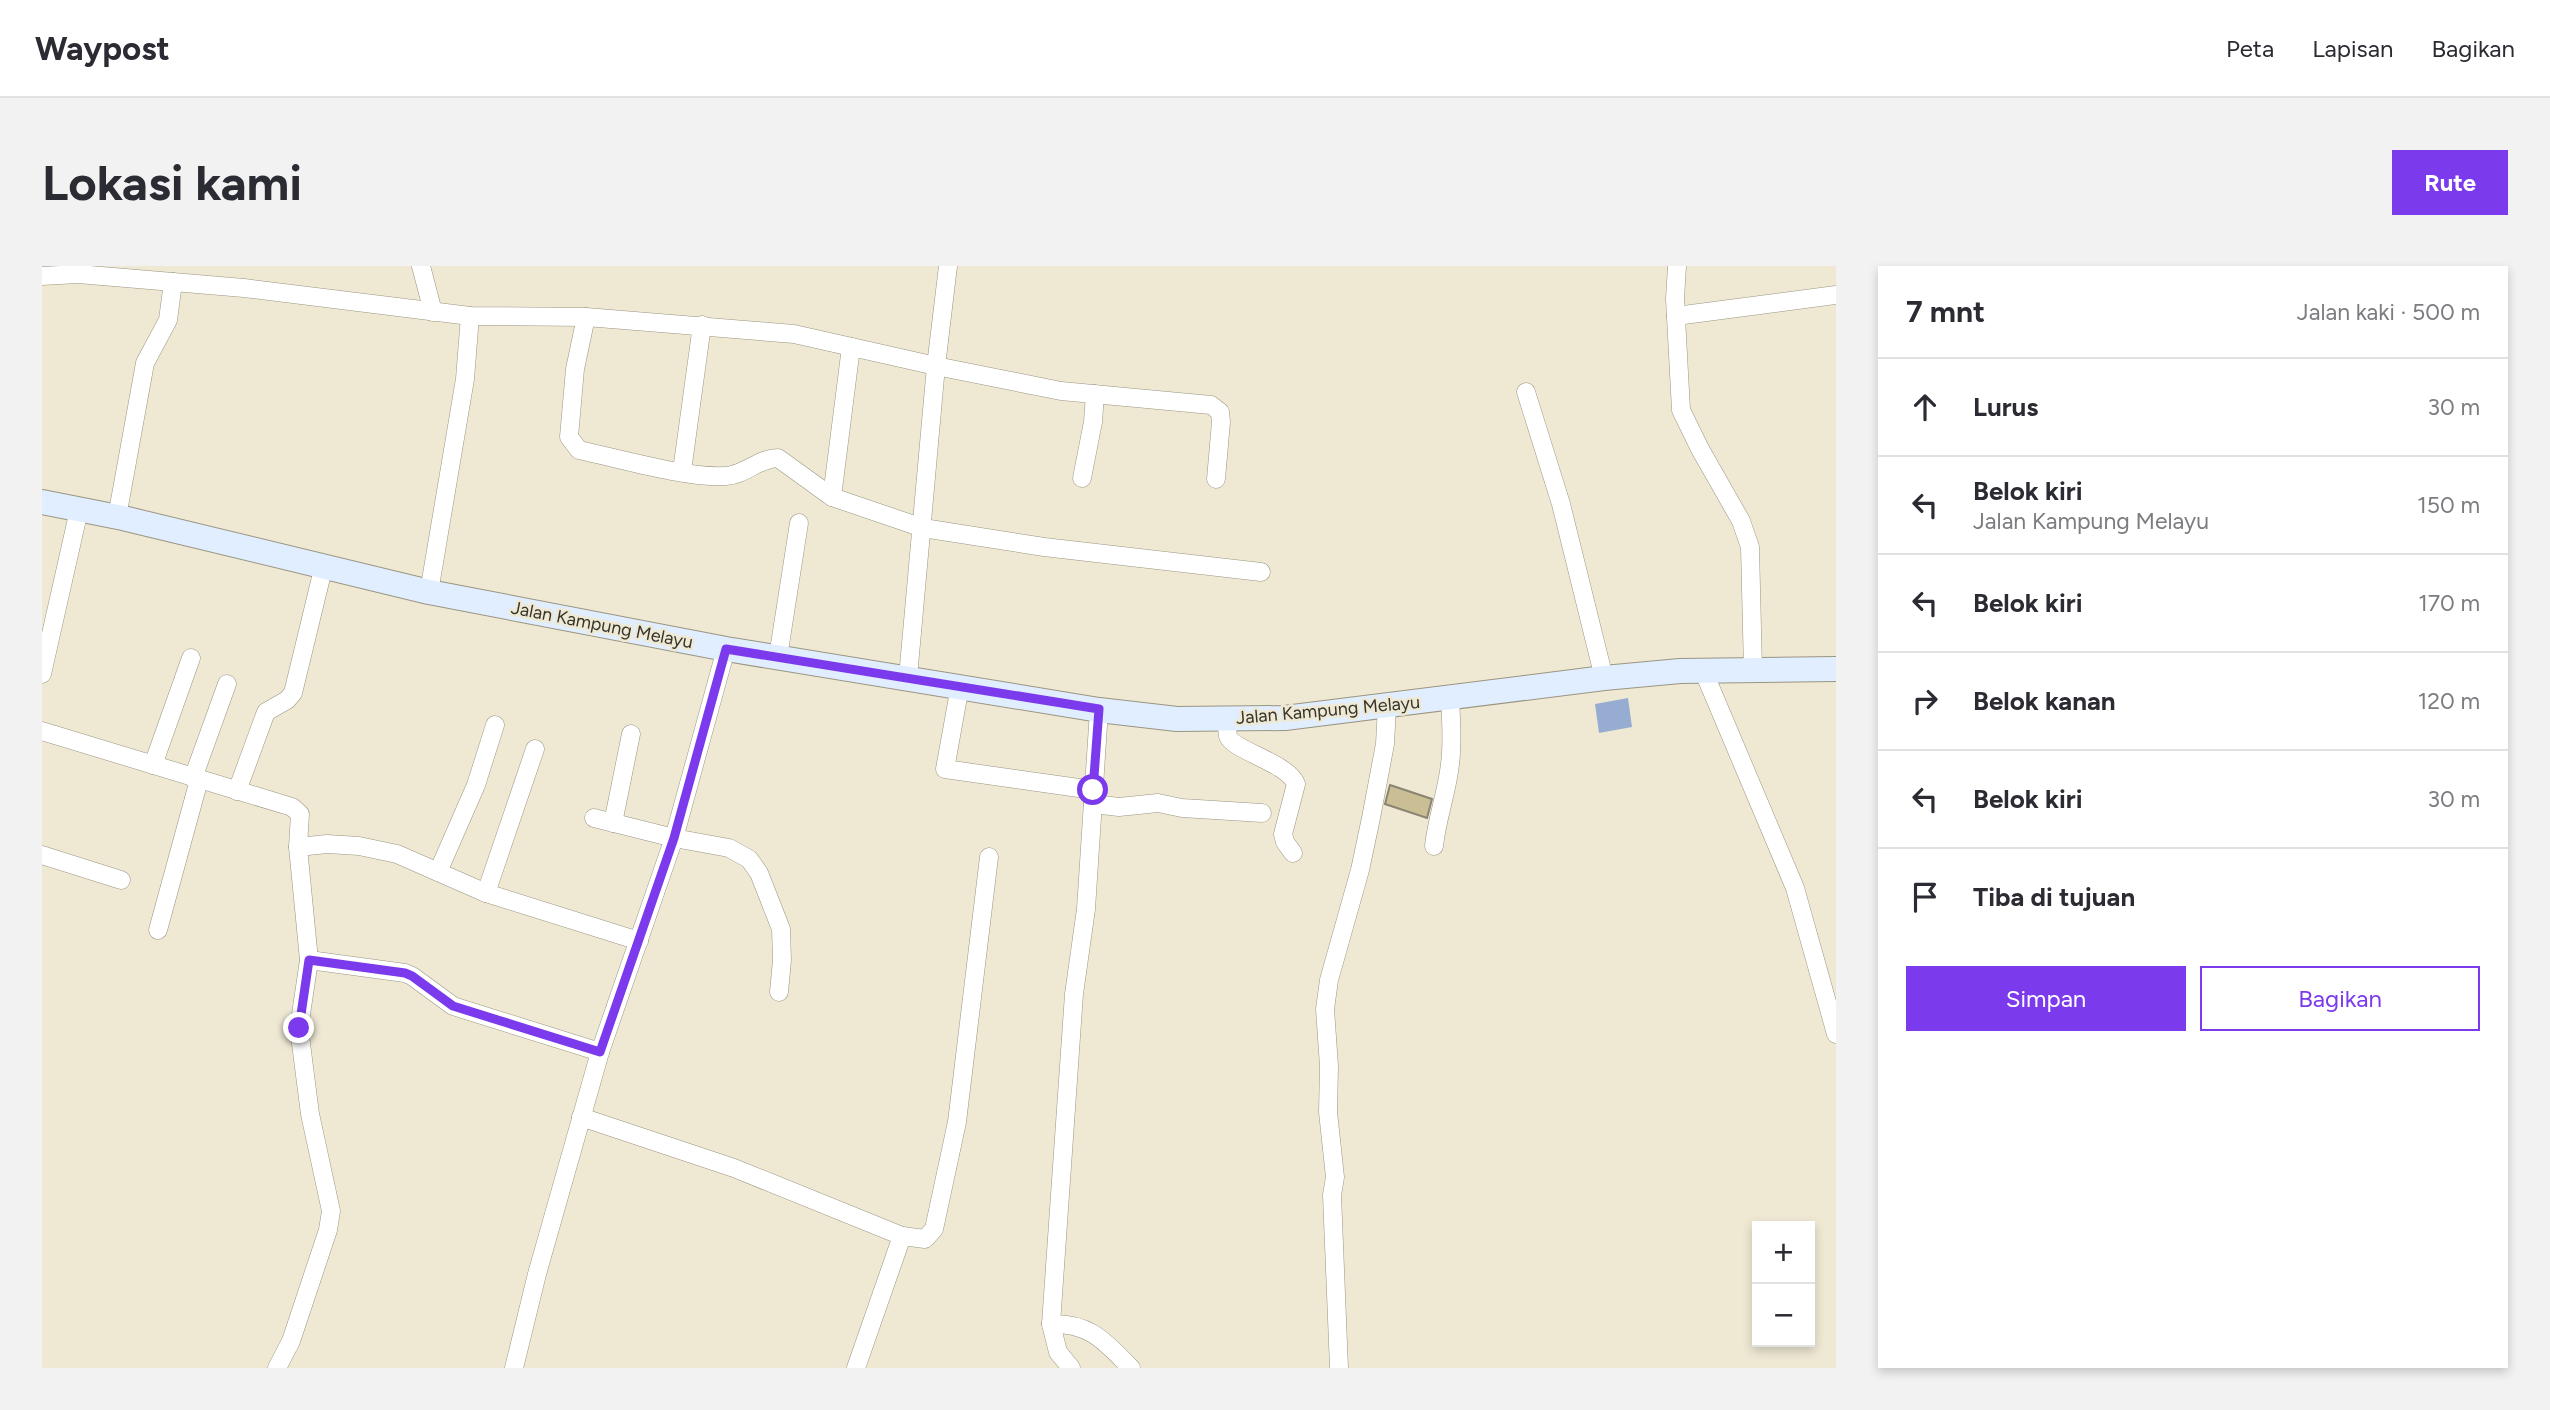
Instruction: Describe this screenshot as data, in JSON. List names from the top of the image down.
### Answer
{
  "streets": {
    "main road": ["Jalan Kampung Melayu"]
  },
  "page": {
    "header": "Waypost",
    "nav": ["Peta", "Lapisan", "Bagikan"],
    "buttons": [
      "Rute",
      ["Simpan", "Bagikan"]
    ],
    "title": "Lokasi kami",
    "heading": ["7 mnt", "Jalan kaki · 500 m"],
    "list": [
      ["Lurus", "30 m"],
      ["Belok kiri", "Jalan Kampung Melayu", "150 m"],
      ["Belok kiri", "170 m"],
      ["Belok kanan", "120 m"],
      ["Belok kiri", "30 m"],
      "Tiba di tujuan"
    ],
    "map_buttons": ["+", "−"]
  }
}
